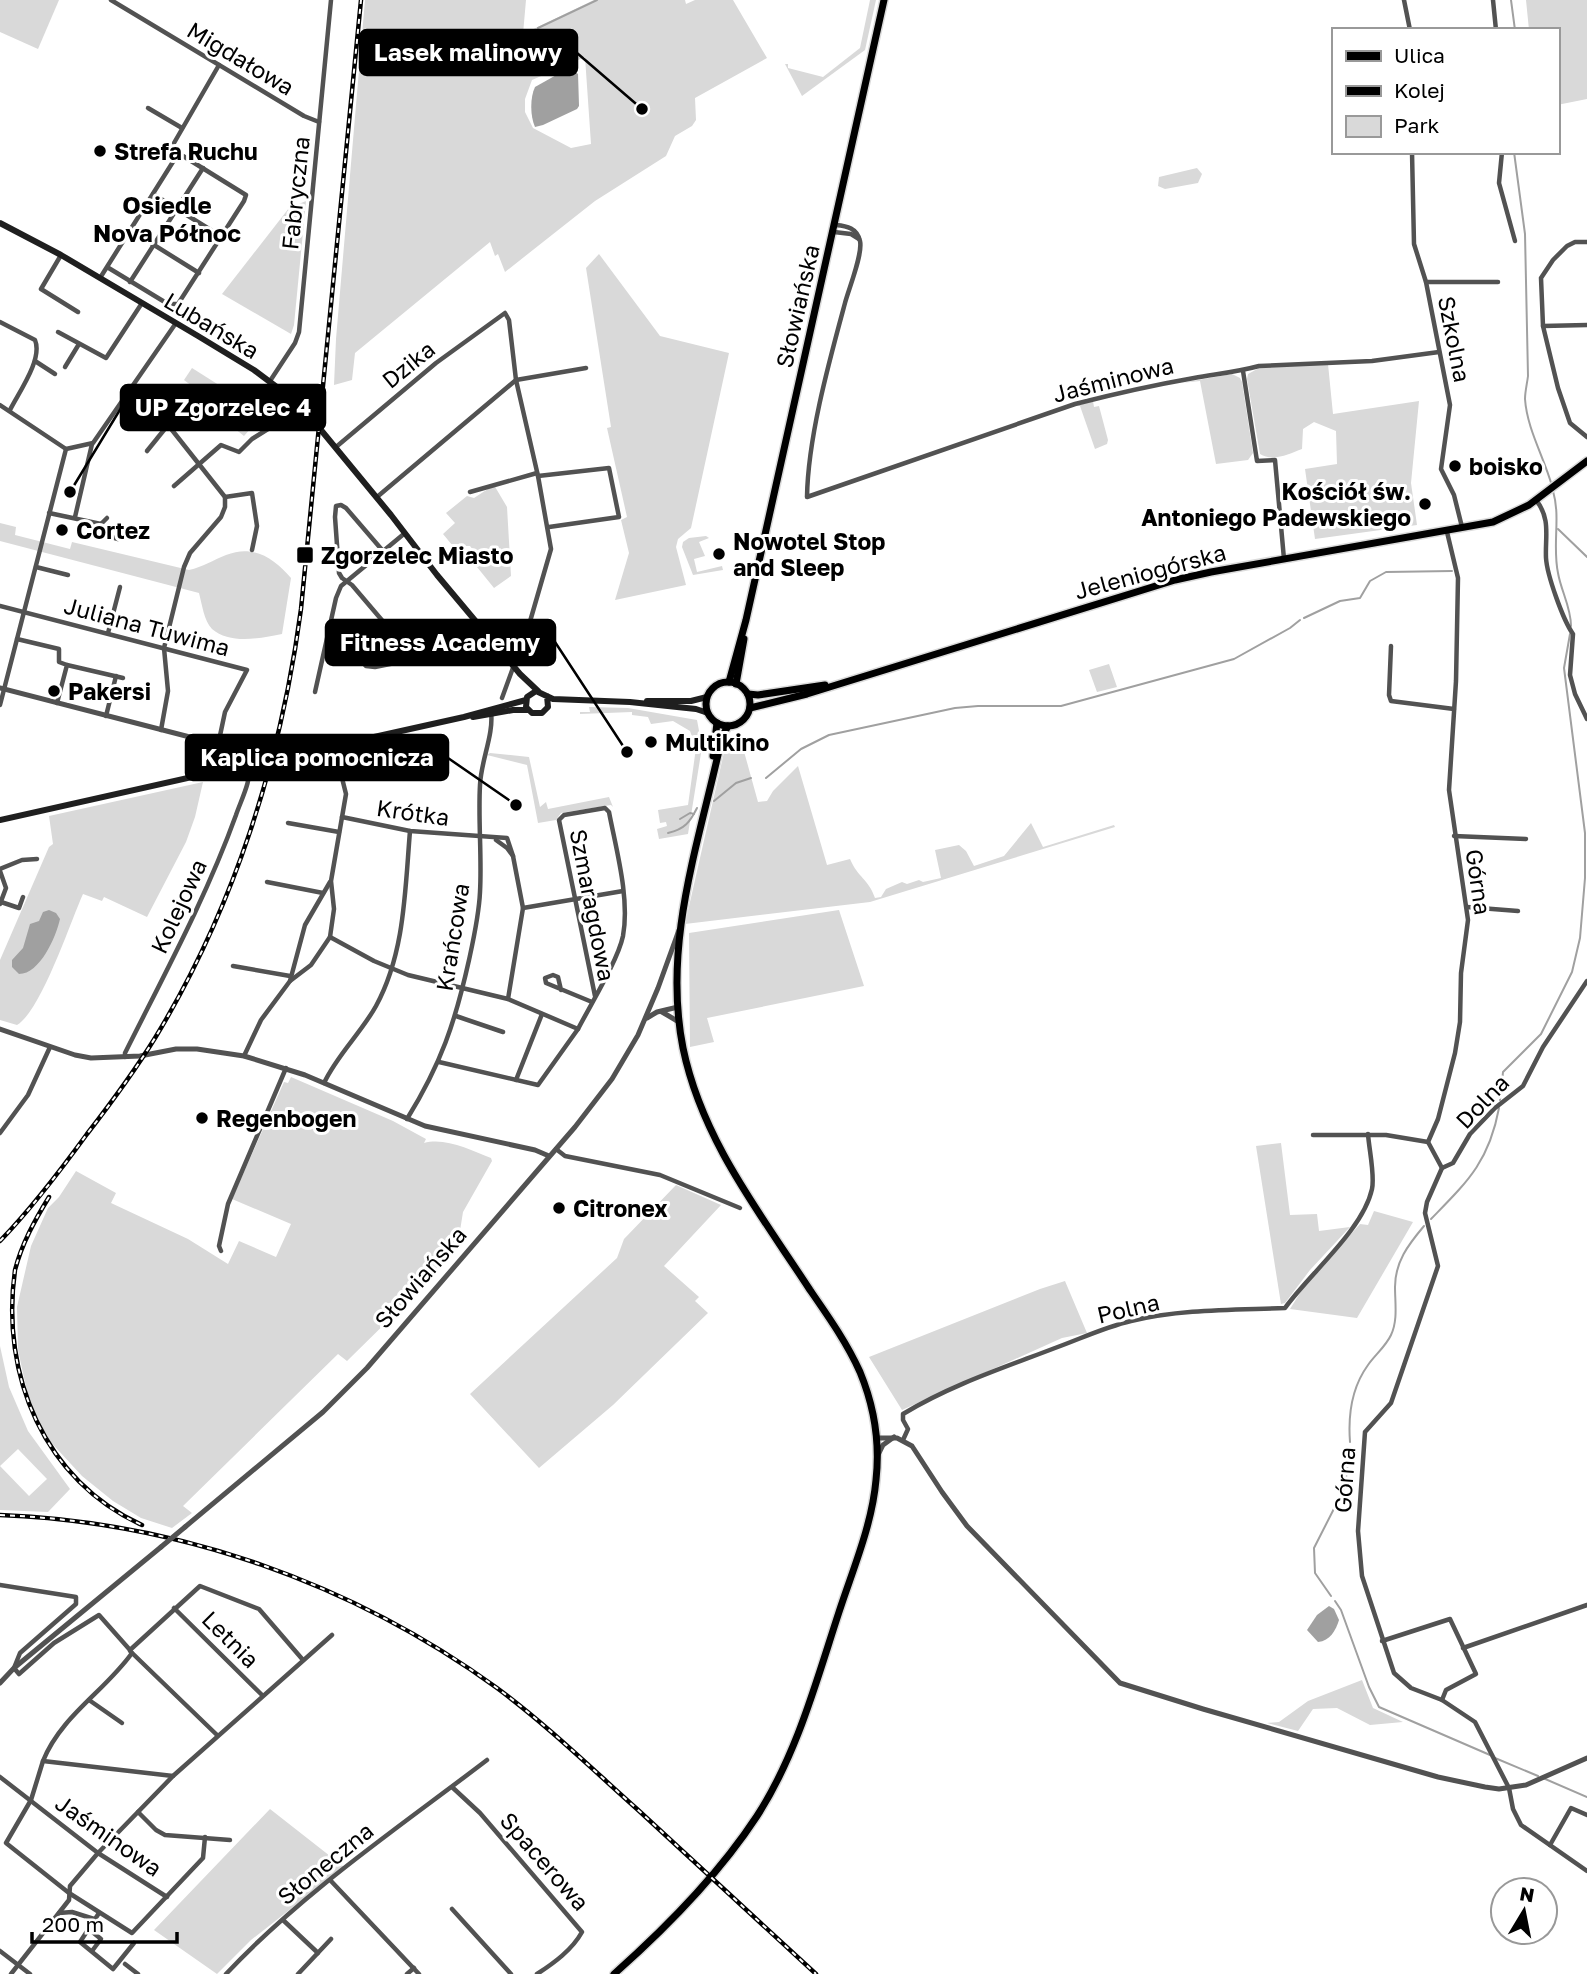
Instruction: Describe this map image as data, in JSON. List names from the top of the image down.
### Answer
{
  "streets": {
    "main road": ["Słowiańska", "Lubańska", "Jeleniogórska"],
    "street": [
      "Migdałowa",
      "Fabryczna",
      "Szkolna",
      "Dzika",
      "Jaśminowa",
      "Juliana Tuwima",
      "Krótka",
      "Górna",
      "Szmaragdowa",
      "Kolejowa",
      "Krańcowa",
      "Dolna",
      "Polna",
      "Letnia",
      "Spacerowa",
      "Słoneczna"
    ]
  },
  "crossings": [
    ["Migdałowa", "Fabryczna"],
    ["Fabryczna", "Lubańska"],
    ["Słowiańska", "Jaśminowa"],
    ["Słowiańska", "Jeleniogórska"],
    ["Lubańska", "Dzika"],
    ["Szkolna", "Jaśminowa"],
    ["Szkolna", "Jeleniogórska"],
    ["Jeleniogórska", "Górna"],
    ["Krótka", "Krańcowa"],
    ["Górna", "Dolna"],
    ["Spacerowa", "Słoneczna"]
  ],
  "districts": ["Osiedle Nova Północ"],
  "places": {
    "other": [
      "Lasek malinowy",
      "Strefa Ruchu",
      "boisko",
      "UP Zgorzelec 4",
      "Kościół św. Antoniego Padewskiego",
      "Cortez",
      "Nowotel Stop and Sleep",
      "Pakersi",
      "Multikino",
      "Fitness Academy",
      "Kaplica pomocnicza",
      "Regenbogen",
      "Citronex"
    ],
    "transit": ["Zgorzelec Miasto"]
  },
  "legend": ["Ulica", "Kolej", "Park"],
  "scale_bar": "200 m",
  "north": "top"
}
